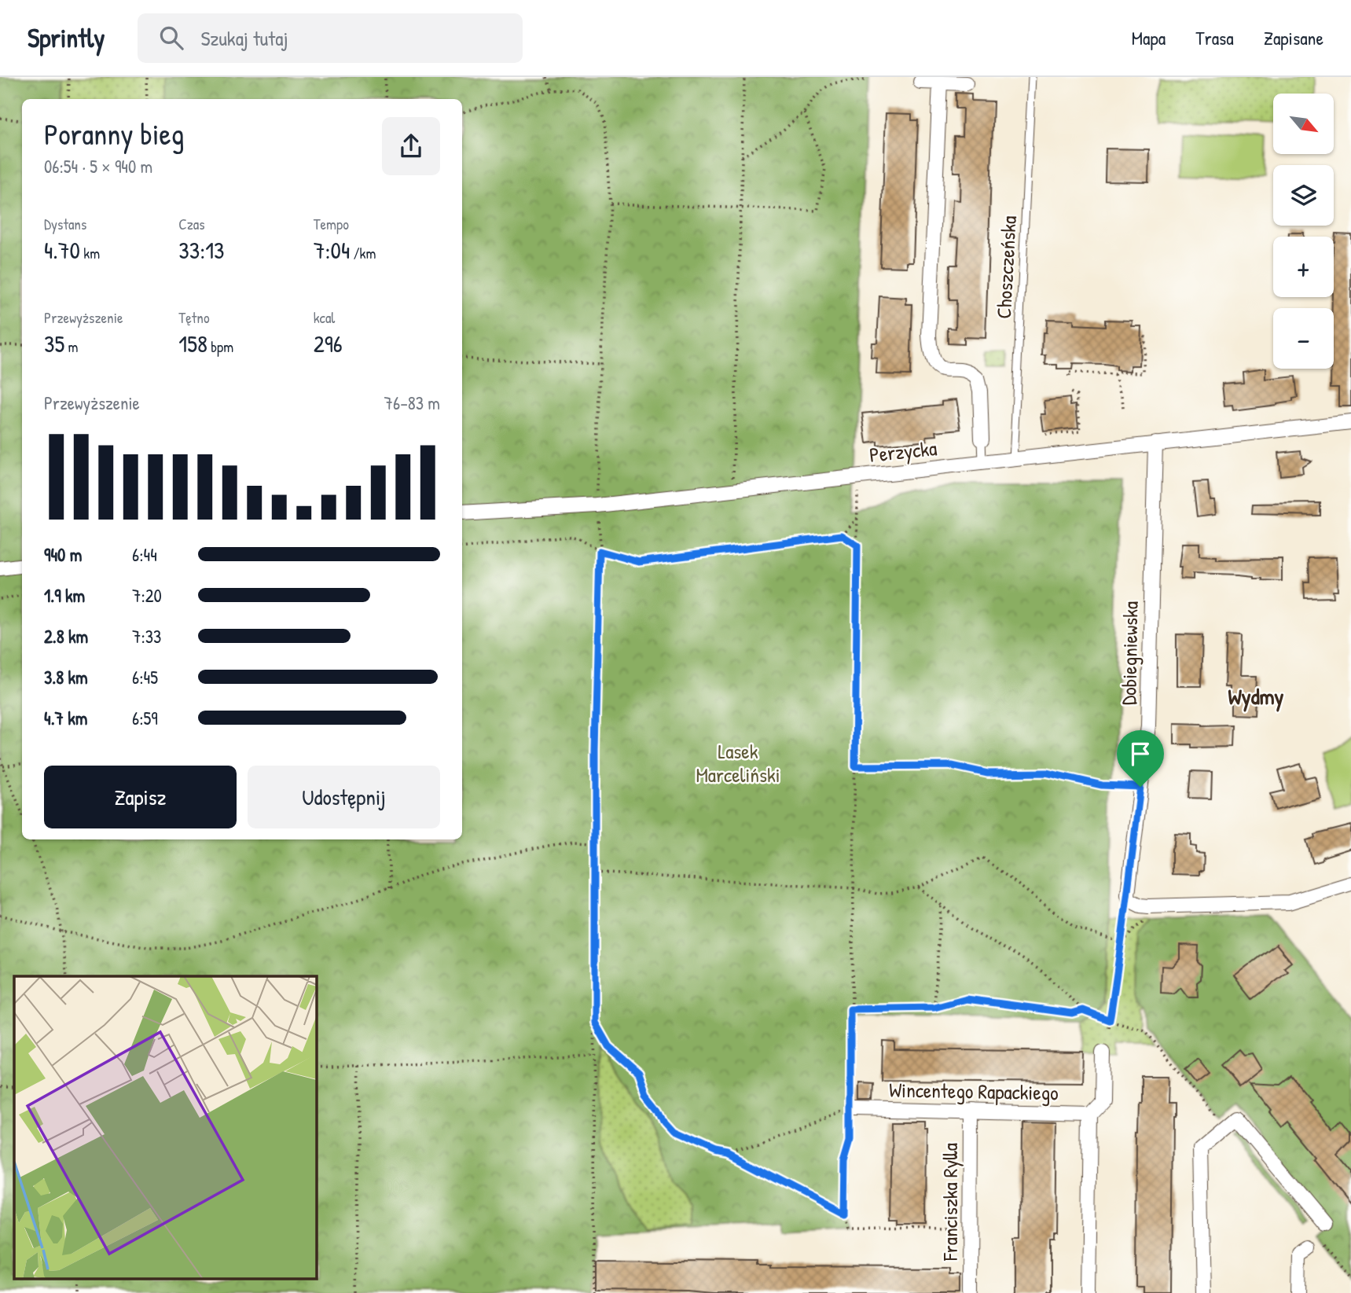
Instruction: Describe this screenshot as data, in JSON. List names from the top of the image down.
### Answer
{
  "streets": {
    "street": [
      "Perzycka",
      "Dobiegniewska",
      "Wincentego Rapackiego",
      "Franciszka Rylla"
    ],
    "lane": ["Choszczeńska"]
  },
  "crossings": [
    ["Choszczeńska", "Perzycka"],
    ["Perzycka", "Dobiegniewska"],
    ["Wincentego Rapackiego", "Franciszka Rylla"]
  ],
  "districts": ["Wydmy"],
  "parks": ["Lasek Marceliński"],
  "north": "bottom right",
  "page": {
    "header": "Sprintly",
    "search": "Szukaj tutaj",
    "nav": ["Mapa", "Trasa", "Zapisane"],
    "map_buttons": ["+", "−"],
    "heading": ["Poranny bieg", "06:54 · 5 × 940 m"],
    "stats": [
      ["Dystans", "4.70 km"],
      ["Czas", "33:13"],
      ["Tempo", "7:04 /km"],
      ["Przewyższenie", "35 m"],
      ["Tętno", "158 bpm"],
      ["kcal", "296"]
    ],
    "chart": ["Przewyższenie", "76–83 m"],
    "list": [
      {
        "name": "940 m",
        "note": "6:44"
      },
      {
        "name": "1.9 km",
        "note": "7:20"
      },
      {
        "name": "2.8 km",
        "note": "7:33"
      },
      {
        "name": "3.8 km",
        "note": "6:45"
      },
      {
        "name": "4.7 km",
        "note": "6:59"
      }
    ],
    "buttons": ["Zapisz", "Udostępnij"]
  }
}
